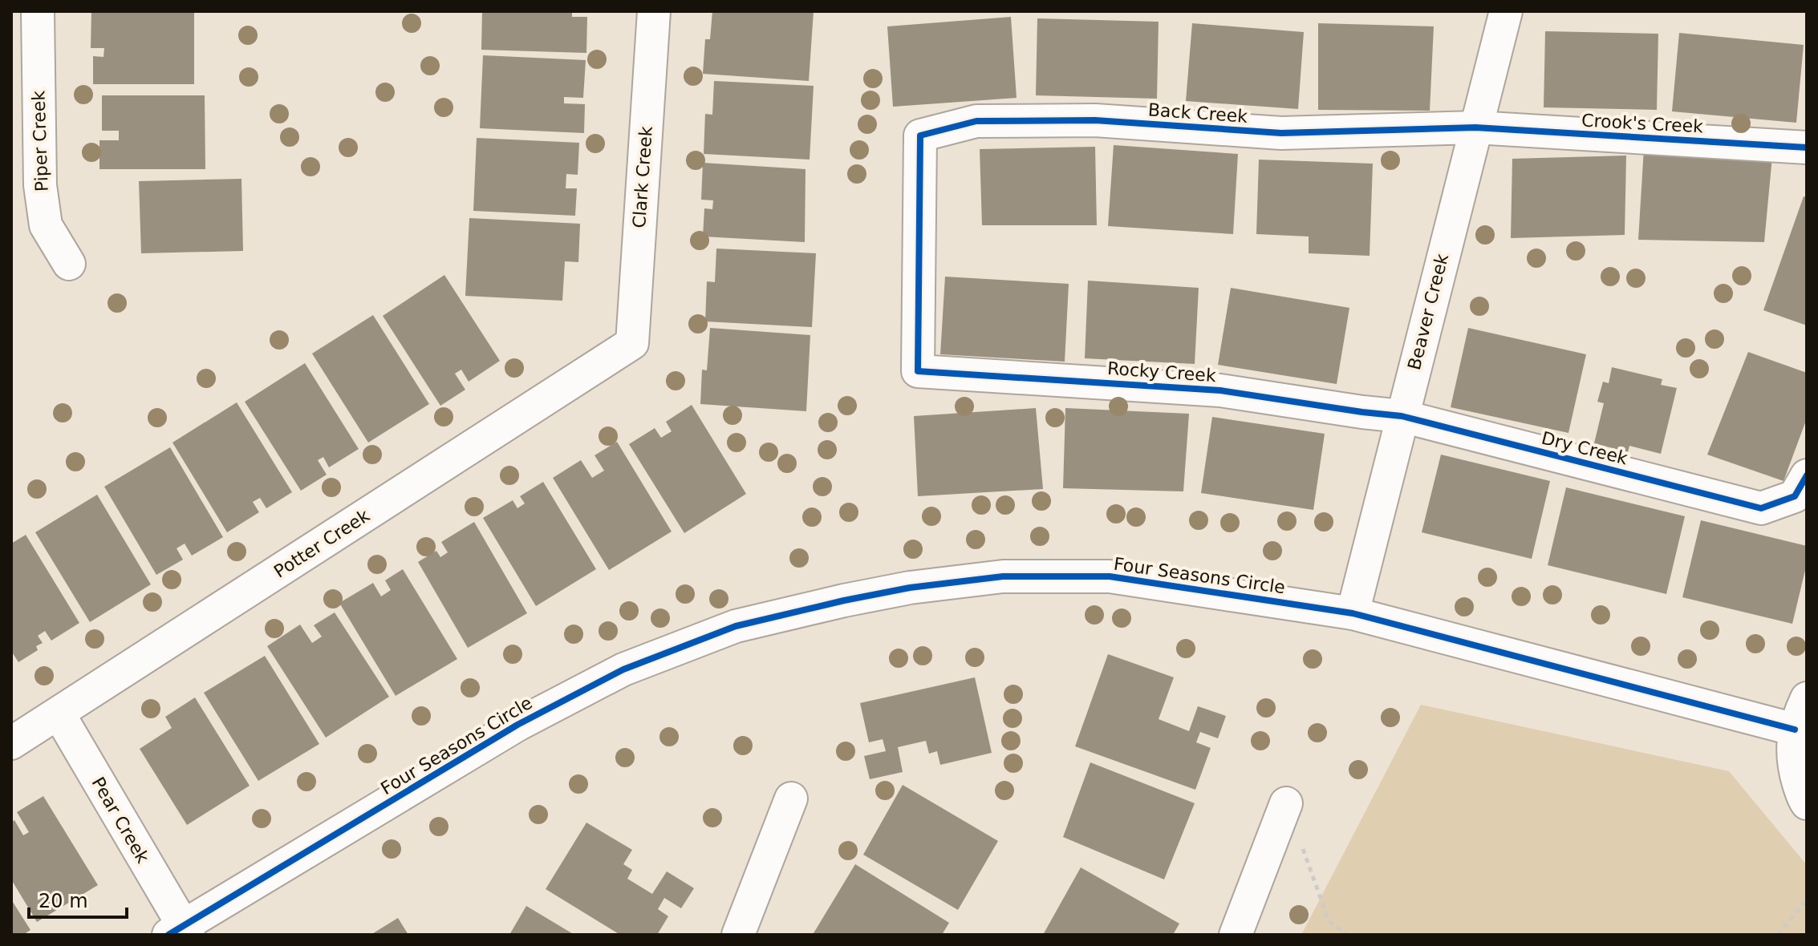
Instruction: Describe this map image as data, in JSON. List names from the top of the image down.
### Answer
{
  "streets": {
    "street": [
      "Back Creek",
      "Crook's Creek",
      "Piper Creek",
      "Clark Creek",
      "Beaver Creek",
      "Rocky Creek",
      "Dry Creek",
      "Potter Creek",
      "Four Seasons Circle",
      "Pear Creek"
    ]
  },
  "crossings": [
    ["Back Creek", "Crook's Creek"],
    ["Back Creek", "Beaver Creek"],
    ["Back Creek", "Rocky Creek"],
    ["Crook's Creek", "Beaver Creek"],
    ["Clark Creek", "Potter Creek"],
    ["Beaver Creek", "Rocky Creek"],
    ["Beaver Creek", "Dry Creek"],
    ["Beaver Creek", "Four Seasons Circle"],
    ["Rocky Creek", "Dry Creek"],
    ["Potter Creek", "Pear Creek"],
    ["Four Seasons Circle", "Pear Creek"]
  ],
  "scale_bar": "20 m"
}
